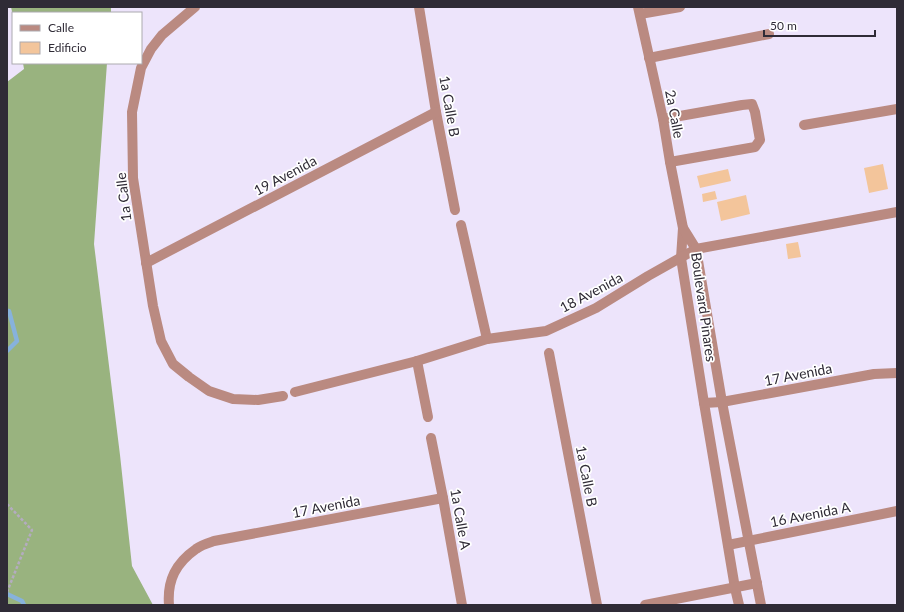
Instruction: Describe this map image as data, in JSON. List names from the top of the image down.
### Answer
{
  "streets": {
    "street": [
      "1a Calle B",
      "2a Calle",
      "19 Avenida",
      "1a Calle",
      "18 Avenida",
      "Boulevard Pinares",
      "17 Avenida",
      "16 Avenida A",
      "1a Calle A"
    ]
  },
  "crossings": [
    ["1a Calle B", "19 Avenida"],
    ["2a Calle", "Boulevard Pinares"],
    ["19 Avenida", "1a Calle"],
    ["18 Avenida", "Boulevard Pinares"],
    ["Boulevard Pinares", "17 Avenida"],
    ["Boulevard Pinares", "16 Avenida A"],
    ["17 Avenida", "1a Calle A"]
  ],
  "legend": ["Calle", "Edificio"],
  "scale_bar": "50 m"
}
